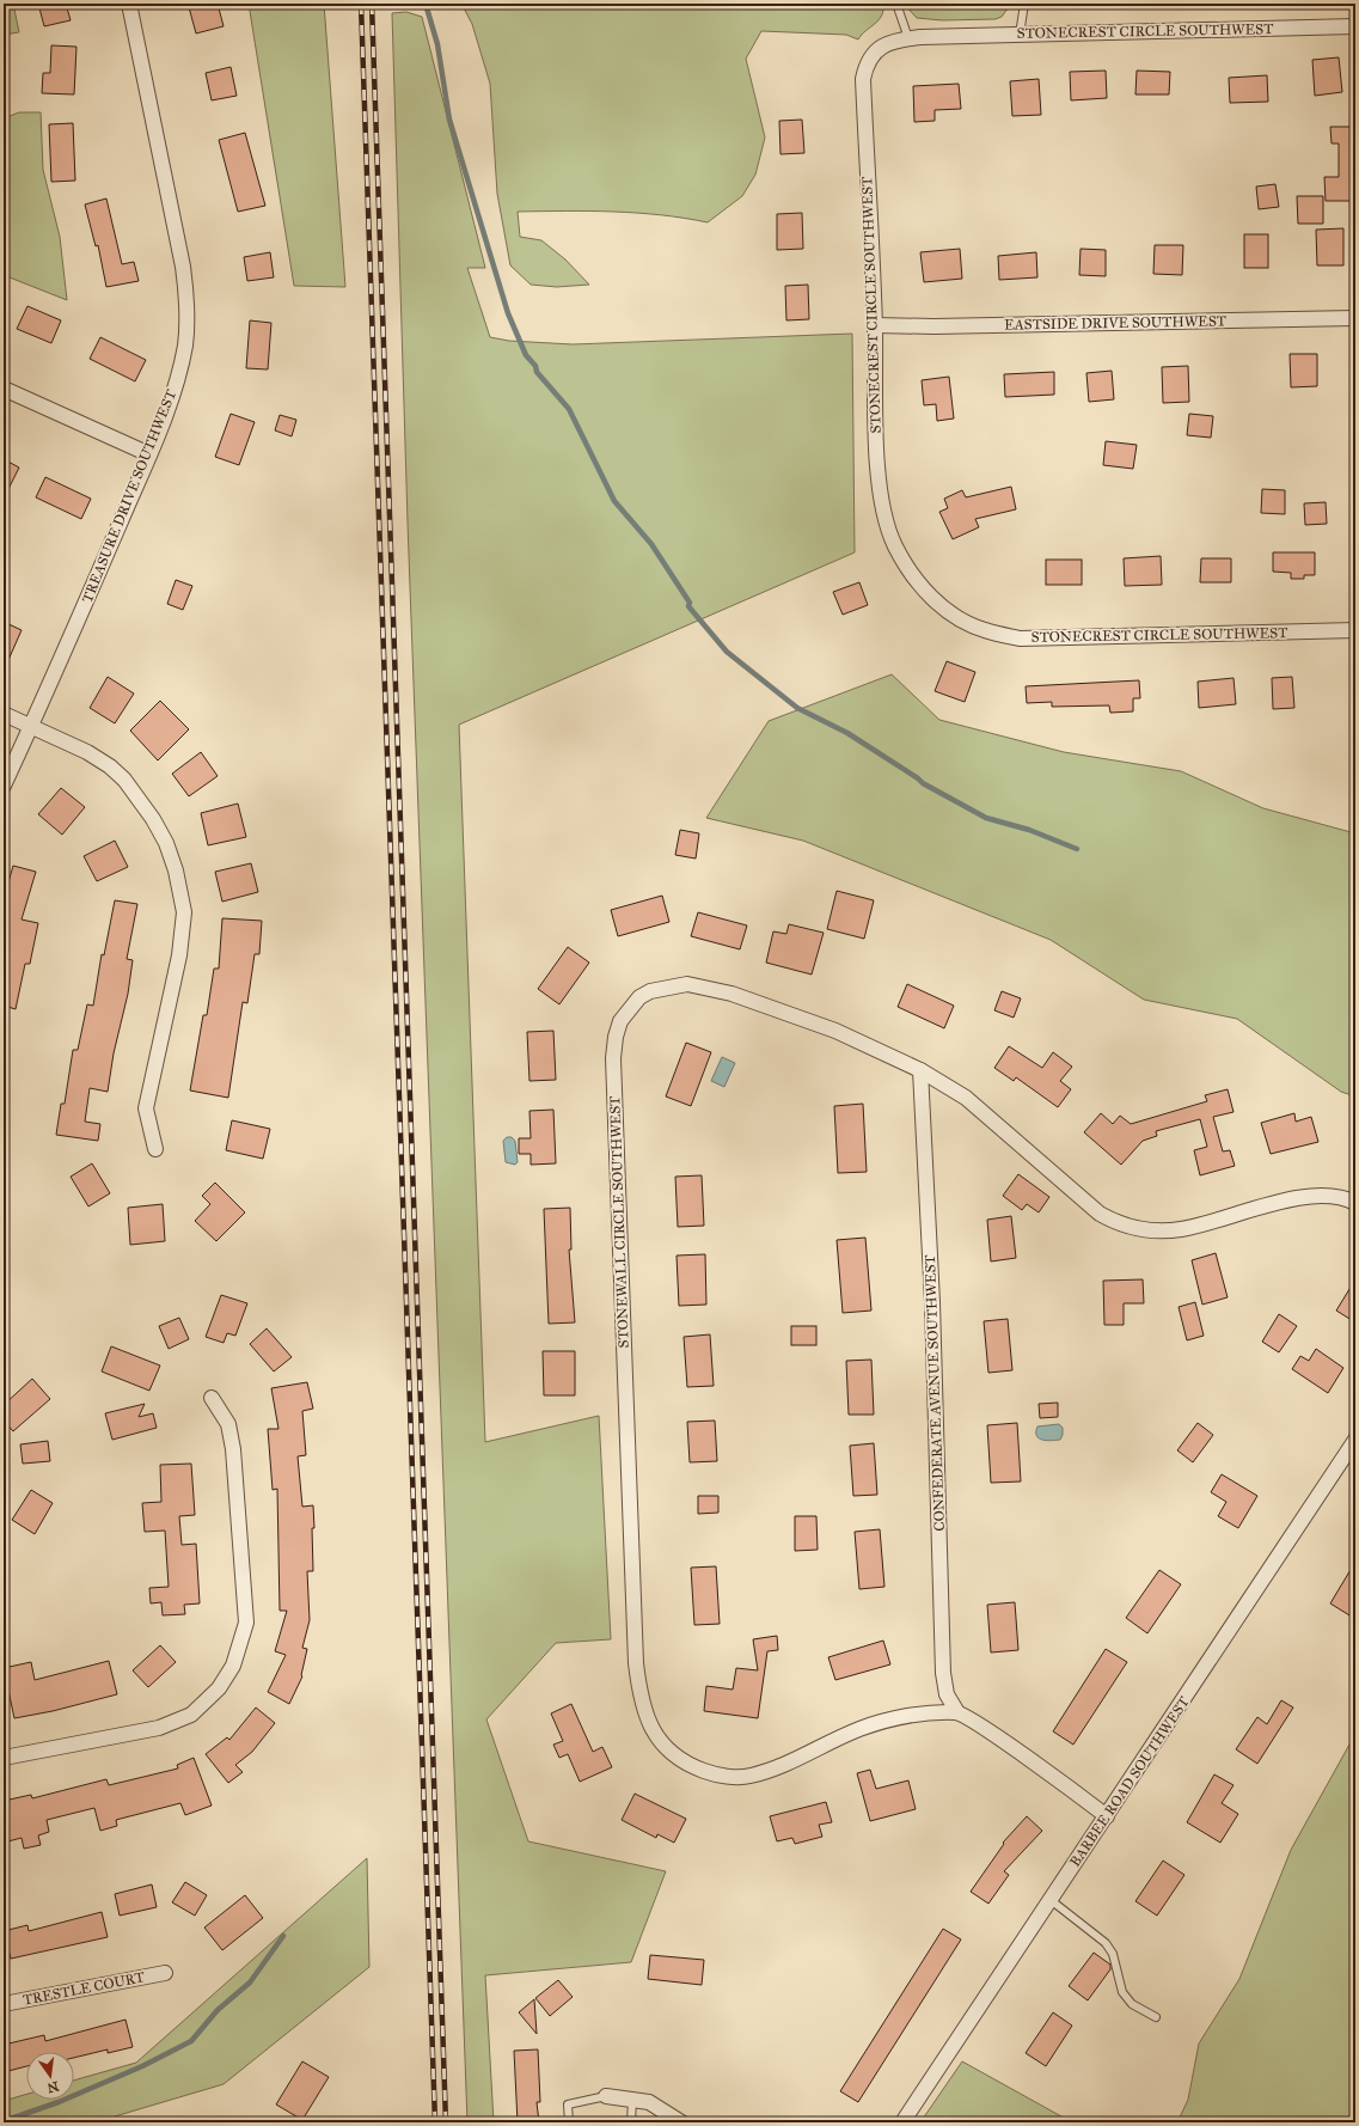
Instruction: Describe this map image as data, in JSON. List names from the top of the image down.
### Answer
{
  "streets": {
    "street": [
      "STONECREST CIRCLE SOUTHWEST",
      "EASTSIDE DRIVE SOUTHWEST",
      "TREASURE DRIVE SOUTHWEST",
      "STONEWALL CIRCLE SOUTHWEST",
      "CONFEDERATE AVENUE SOUTHWEST",
      "BARBEE ROAD SOUTHWEST",
      "TRESTLE COURT"
    ]
  },
  "crossings": [
    ["STONECREST CIRCLE SOUTHWEST", "EASTSIDE DRIVE SOUTHWEST"],
    ["STONEWALL CIRCLE SOUTHWEST", "CONFEDERATE AVENUE SOUTHWEST"]
  ],
  "north": "bottom"
}
